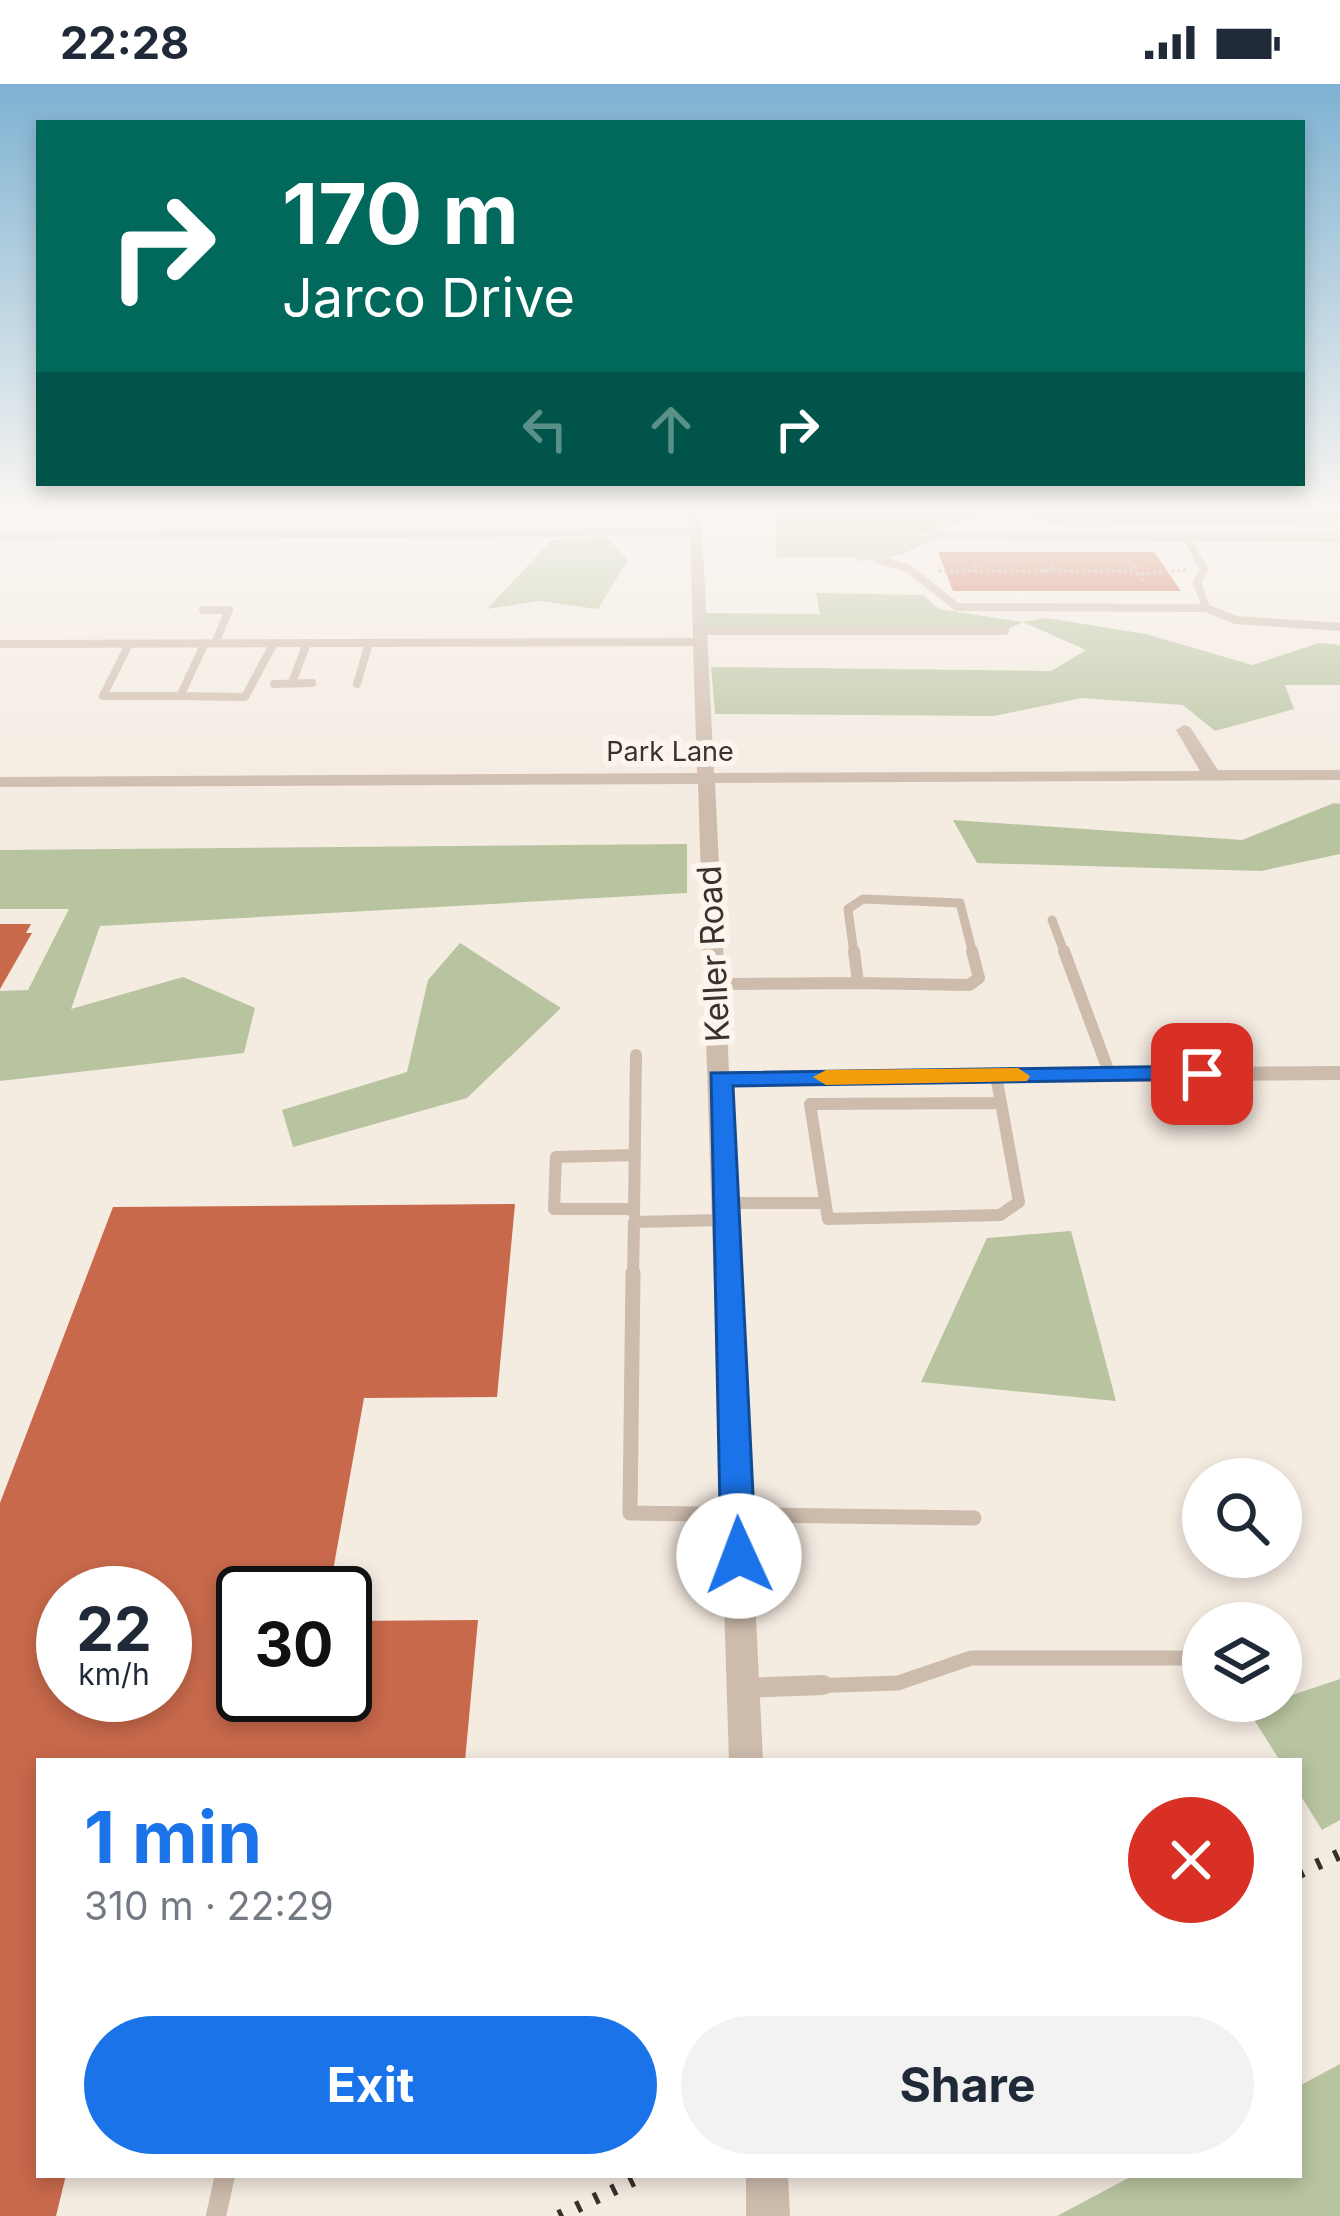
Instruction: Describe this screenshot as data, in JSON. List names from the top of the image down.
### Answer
{
  "streets": {
    "street": ["Park Lane", "Keller Road"]
  },
  "crossings": [
    ["Park Lane", "Keller Road"]
  ],
  "page": {
    "status": "22:28",
    "turn": ["170 m", "Jarco Drive"],
    "speed": "22 km/h",
    "limit": "30",
    "heading": ["1 min", "310 m · 22:29"],
    "buttons": ["Exit", "Share"]
  }
}
